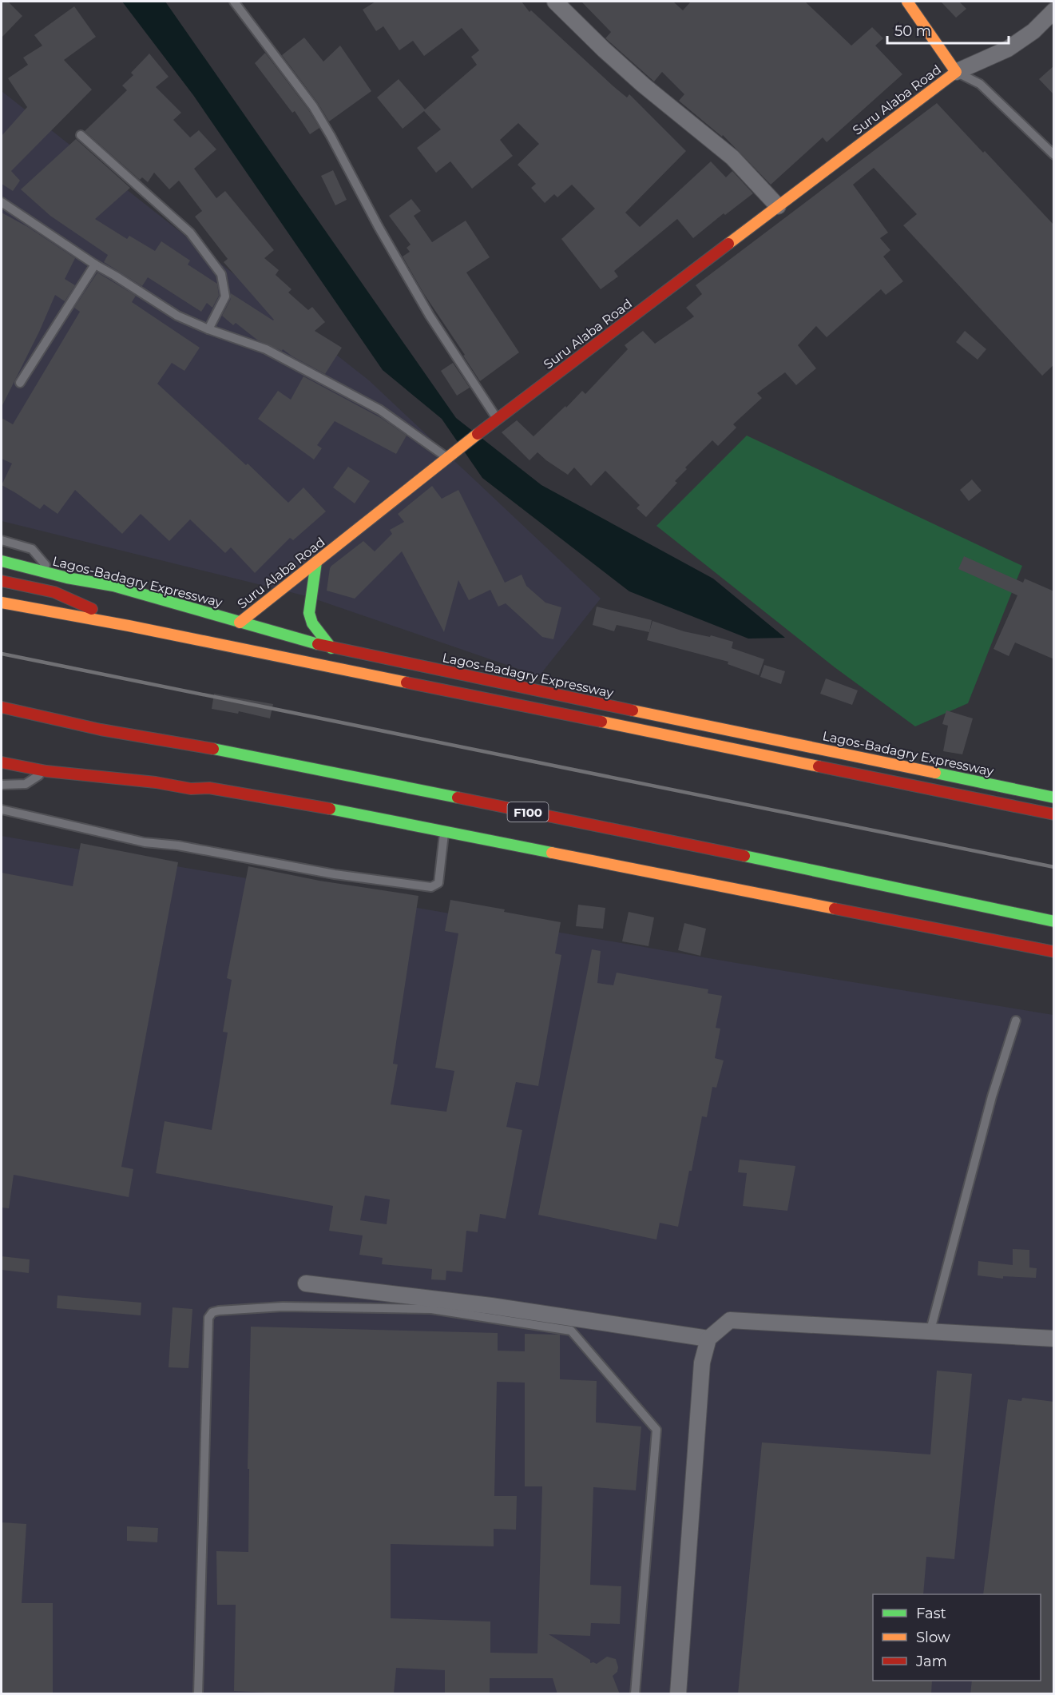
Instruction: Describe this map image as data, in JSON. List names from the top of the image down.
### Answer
{
  "streets": {
    "main road": ["Suru Alaba Road", "Lagos-Badagry Expressway", "F100"]
  },
  "crossings": [
    ["Suru Alaba Road", "Lagos-Badagry Expressway"]
  ],
  "legend": ["Fast", "Slow", "Jam"],
  "scale_bar": "50 m"
}
